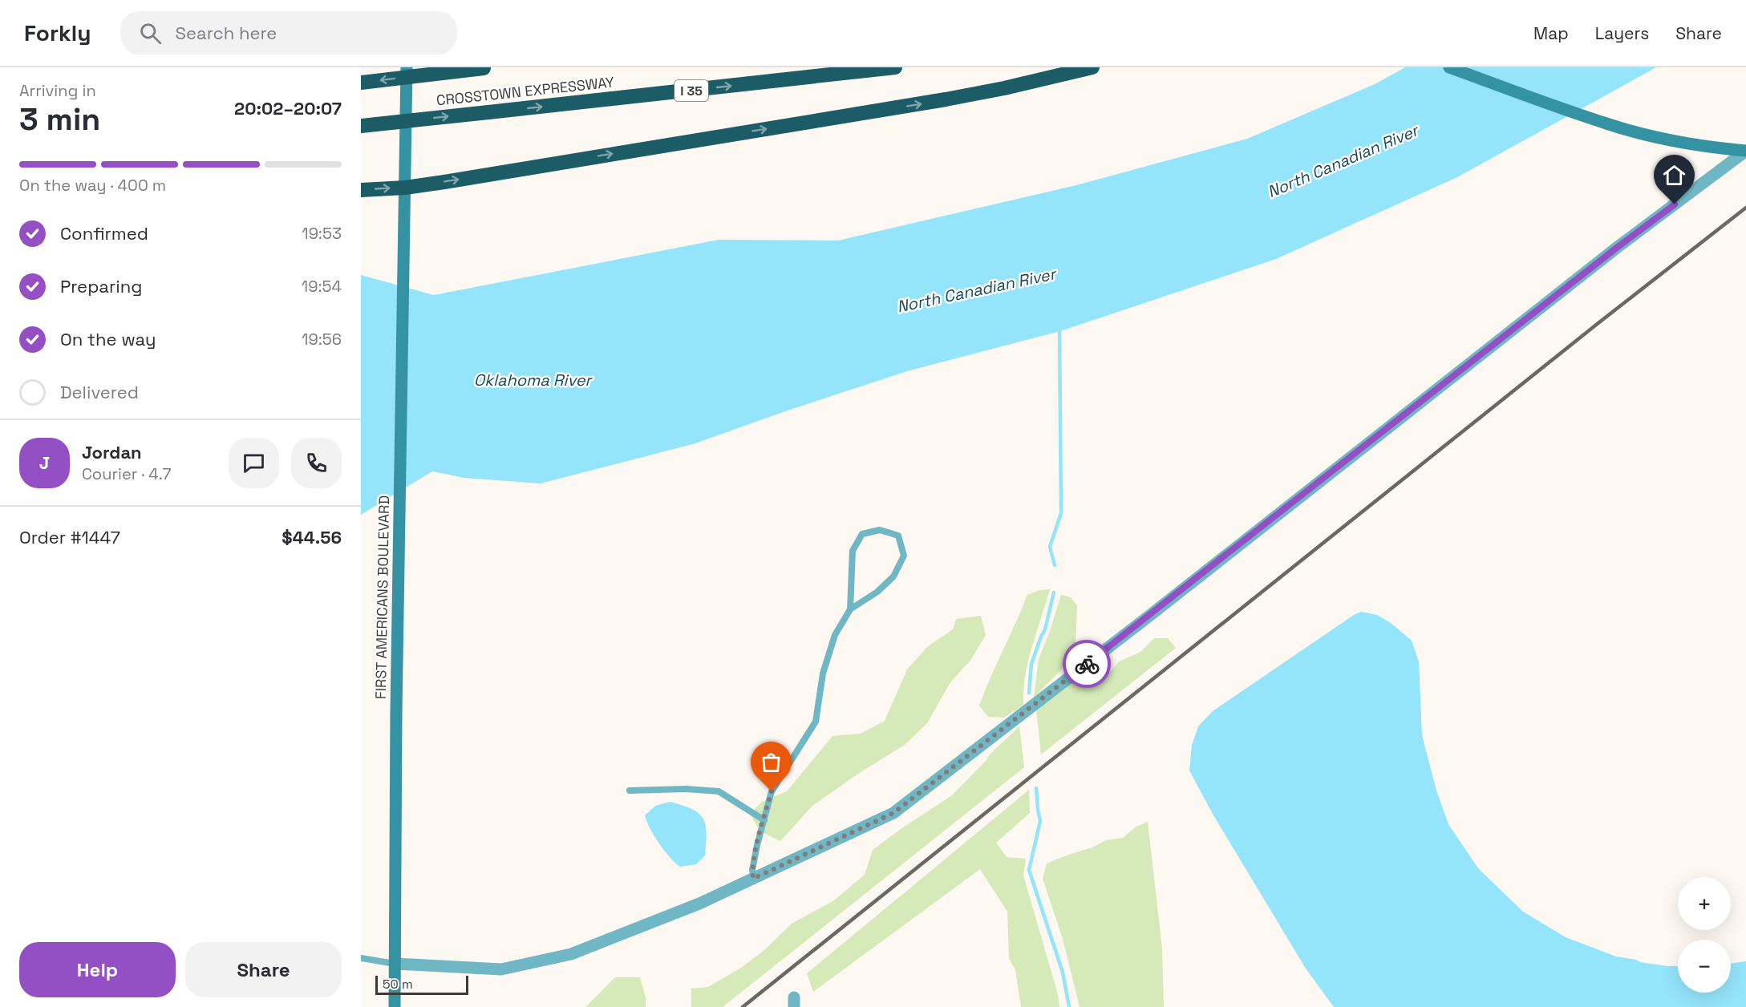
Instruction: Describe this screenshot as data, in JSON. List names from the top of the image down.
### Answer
{
  "streets": {
    "highway": ["I 35", "CROSSTOWN EXPRESSWAY"],
    "main road": ["FIRST AMERICANS BOULEVARD"]
  },
  "water": ["North Canadian River", "Oklahoma River"],
  "scale_bar": "50 m",
  "page": {
    "header": "Forkly",
    "search": "Search here",
    "nav": ["Map", "Layers", "Share"],
    "heading": ["3 min", "Arriving in", "20:02–20:07"],
    "panel": [
      "Jordan",
      "Courier · 4.7",
      "Order #1447",
      "$44.56"
    ],
    "bar": "On the way · 400 m",
    "list": [
      ["Confirmed", "19:53"],
      ["Preparing", "19:54"],
      ["On the way", "19:56"],
      "Delivered"
    ],
    "round": "J",
    "map_buttons": ["+", "−"],
    "buttons": ["Help", "Share"],
    "scale": "50 m"
  }
}
